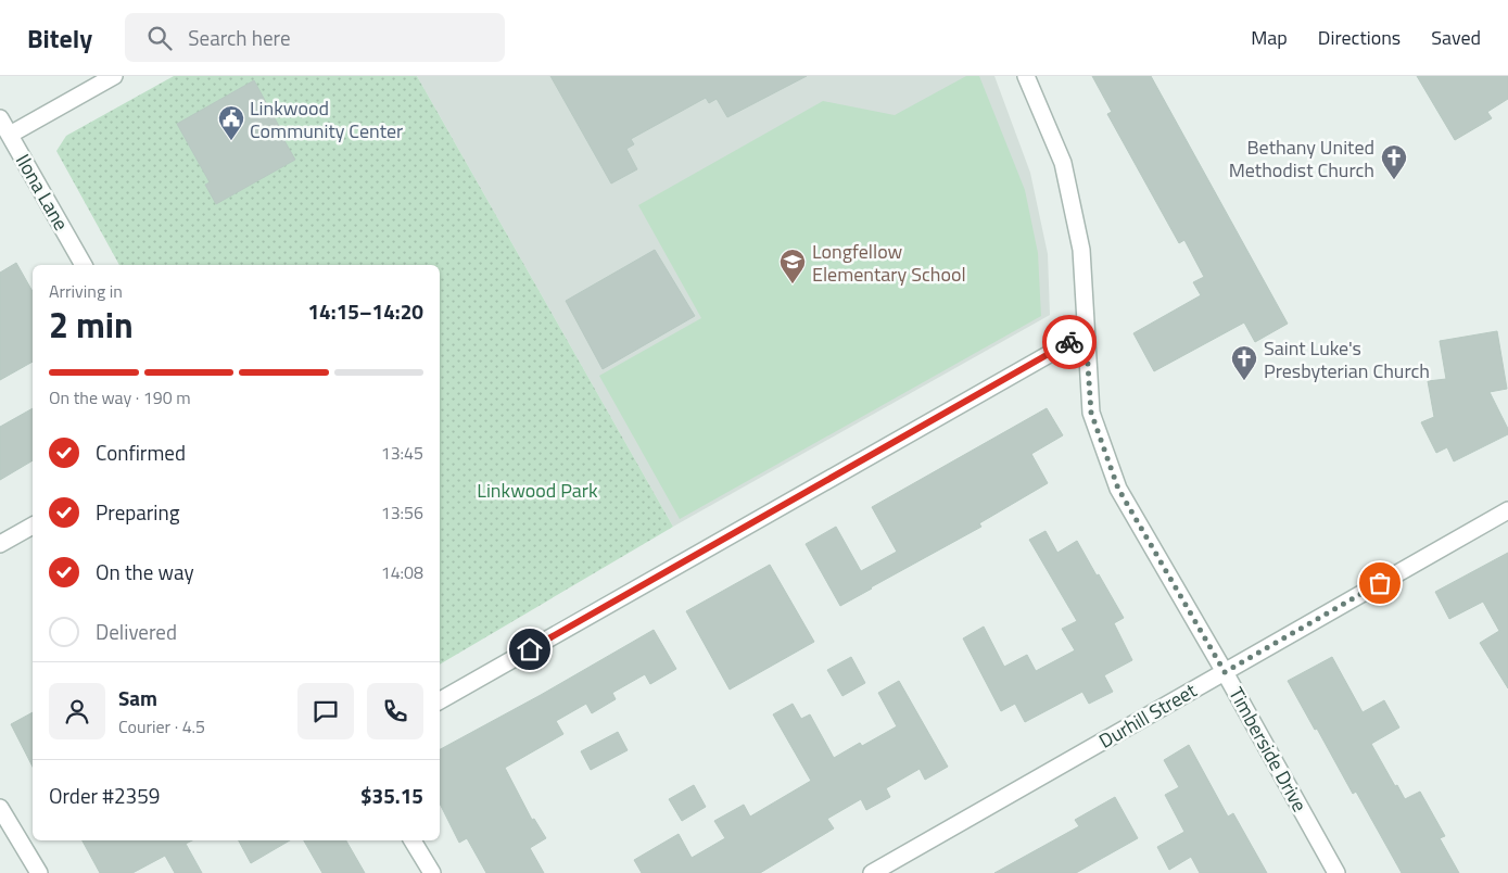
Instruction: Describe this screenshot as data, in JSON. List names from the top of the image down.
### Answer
{
  "streets": {
    "street": ["Ilona Lane", "Durhill Street", "Timberside Drive"]
  },
  "crossings": [
    ["Durhill Street", "Timberside Drive"]
  ],
  "parks": ["Linkwood Park"],
  "places": {
    "public building": ["Linkwood Community Center"],
    "church": ["Bethany United Methodist Church", "Saint Luke's Presbyterian Church"],
    "school or university": ["Longfellow Elementary School"]
  },
  "page": {
    "header": "Bitely",
    "search": "Search here",
    "nav": ["Map", "Directions", "Saved"],
    "heading": ["2 min", "Arriving in", "14:15–14:20"],
    "panel": [
      "Sam",
      "Courier · 4.5",
      "Order #2359",
      "$35.15"
    ],
    "bar": "On the way · 190 m",
    "list": [
      ["Confirmed", "13:45"],
      ["Preparing", "13:56"],
      ["On the way", "14:08"],
      "Delivered"
    ]
  }
}
